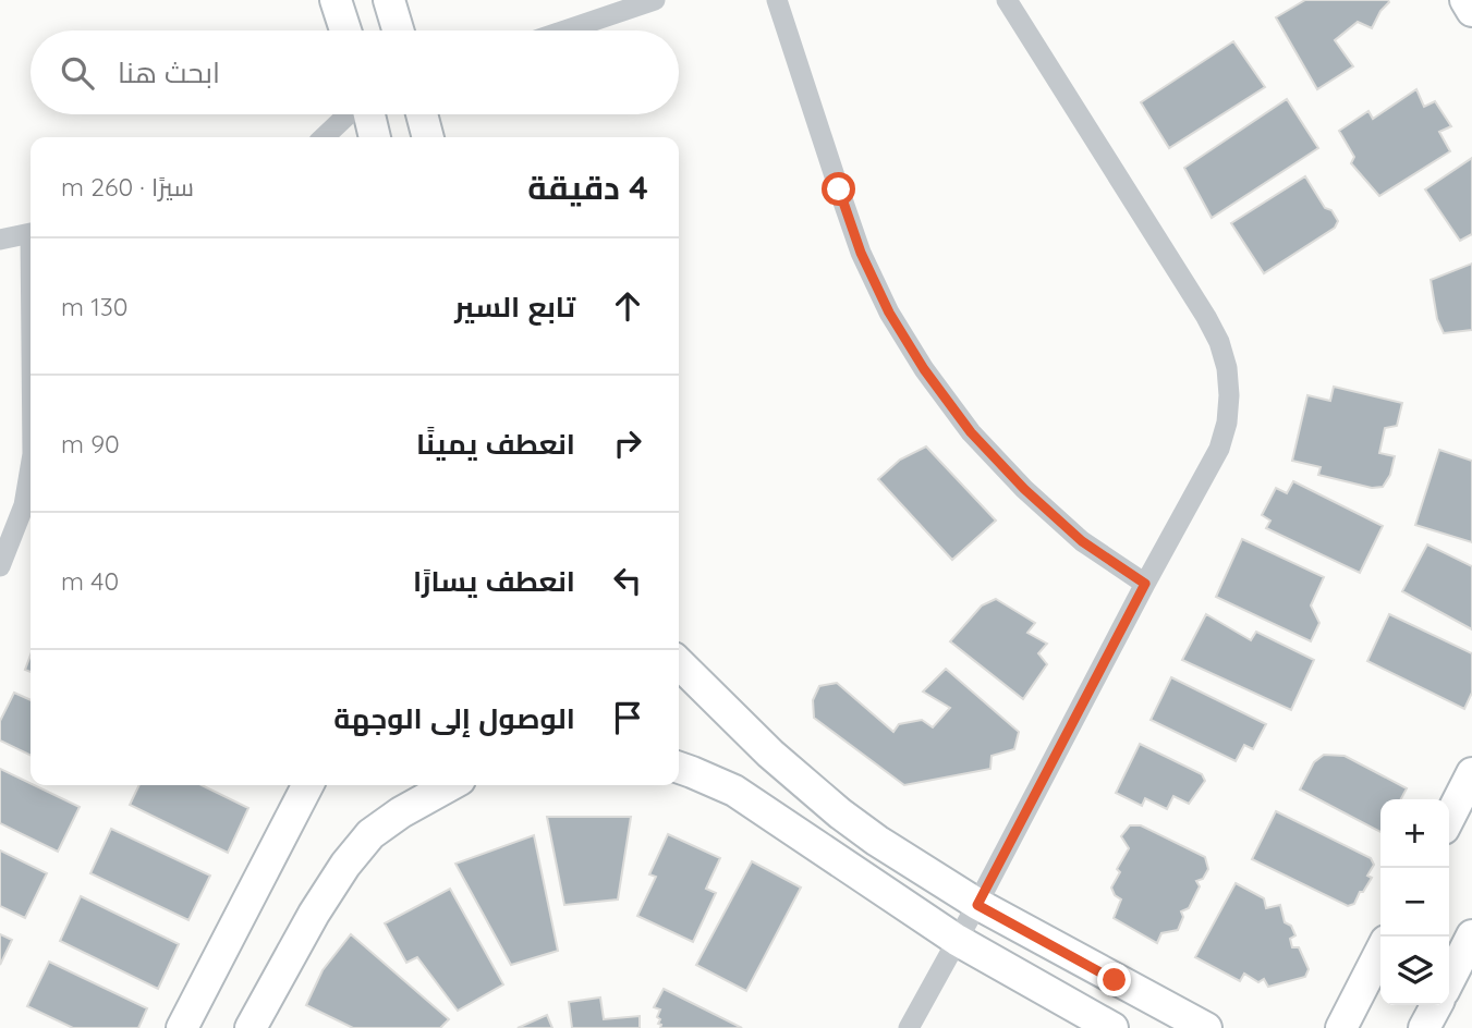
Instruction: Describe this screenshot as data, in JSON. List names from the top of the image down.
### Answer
{
  "page": {
    "search": "ابحث هنا",
    "heading": ["4 دقيقة", "سيرًا · 260 m"],
    "list": [
      ["تابع السير", "130 m"],
      ["انعطف يمينًا", "90 m"],
      ["انعطف يسارًا", "40 m"],
      "الوصول إلى الوجهة"
    ],
    "map_buttons": ["+", "−"]
  }
}
